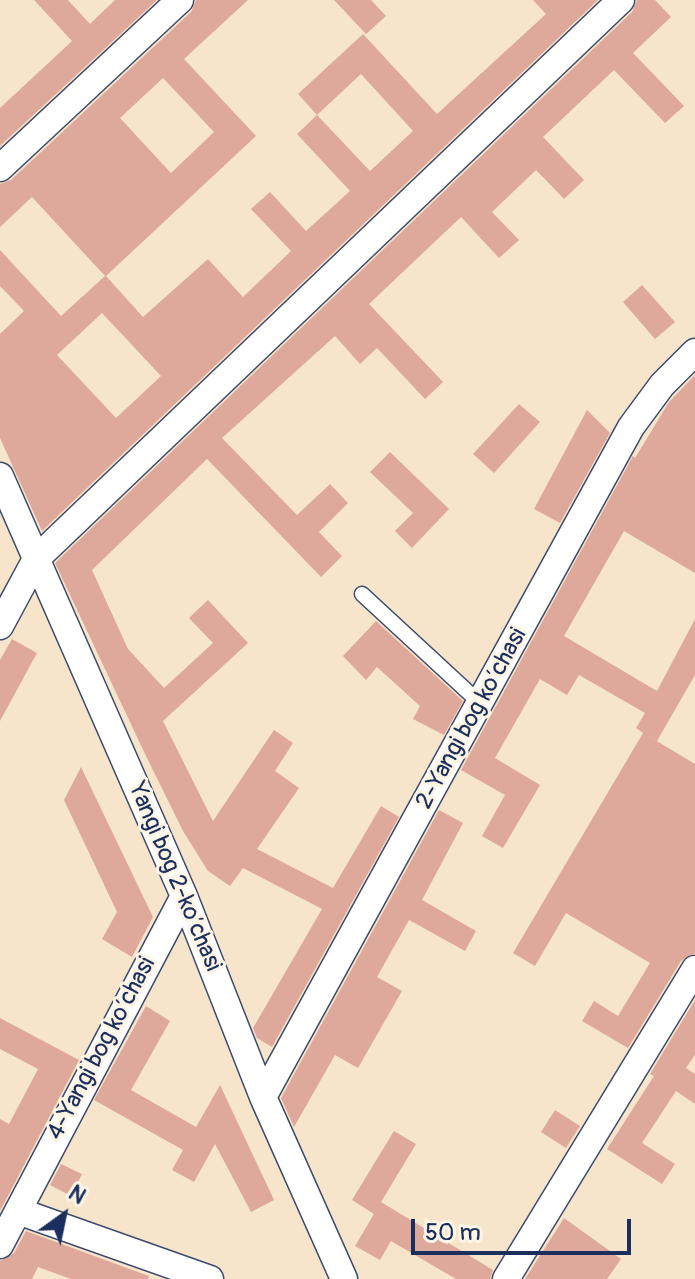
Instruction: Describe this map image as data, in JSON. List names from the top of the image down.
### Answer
{
  "streets": {
    "street": ["2-Yangi bog koʼchasi", "Yangi bog 2-koʼchasi", "4-Yangi bog koʼchasi"]
  },
  "crossings": [
    ["2-Yangi bog koʼchasi", "Yangi bog 2-koʼchasi"],
    ["Yangi bog 2-koʼchasi", "4-Yangi bog koʼchasi"]
  ],
  "scale_bar": "50 m",
  "north": "top right"
}
